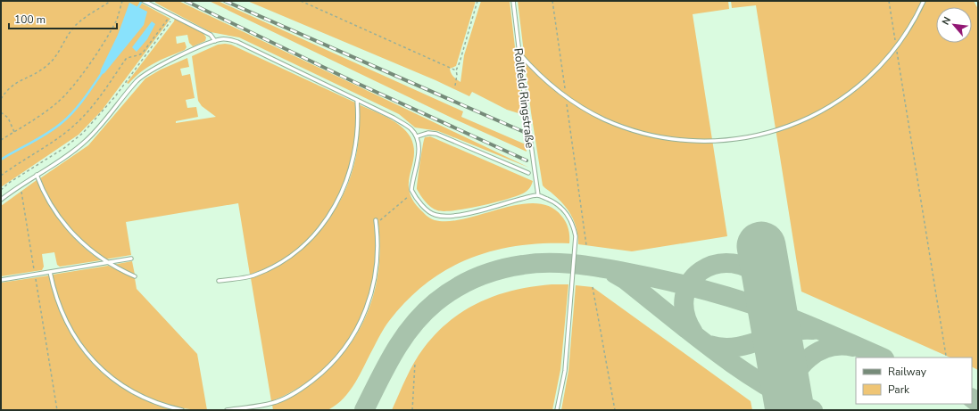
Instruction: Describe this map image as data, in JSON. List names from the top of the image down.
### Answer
{
  "streets": {
    "lane": ["Rollfeld Ringstraße"]
  },
  "legend": ["Railway", "Park"],
  "scale_bar": "100 m",
  "north": "top left"
}
